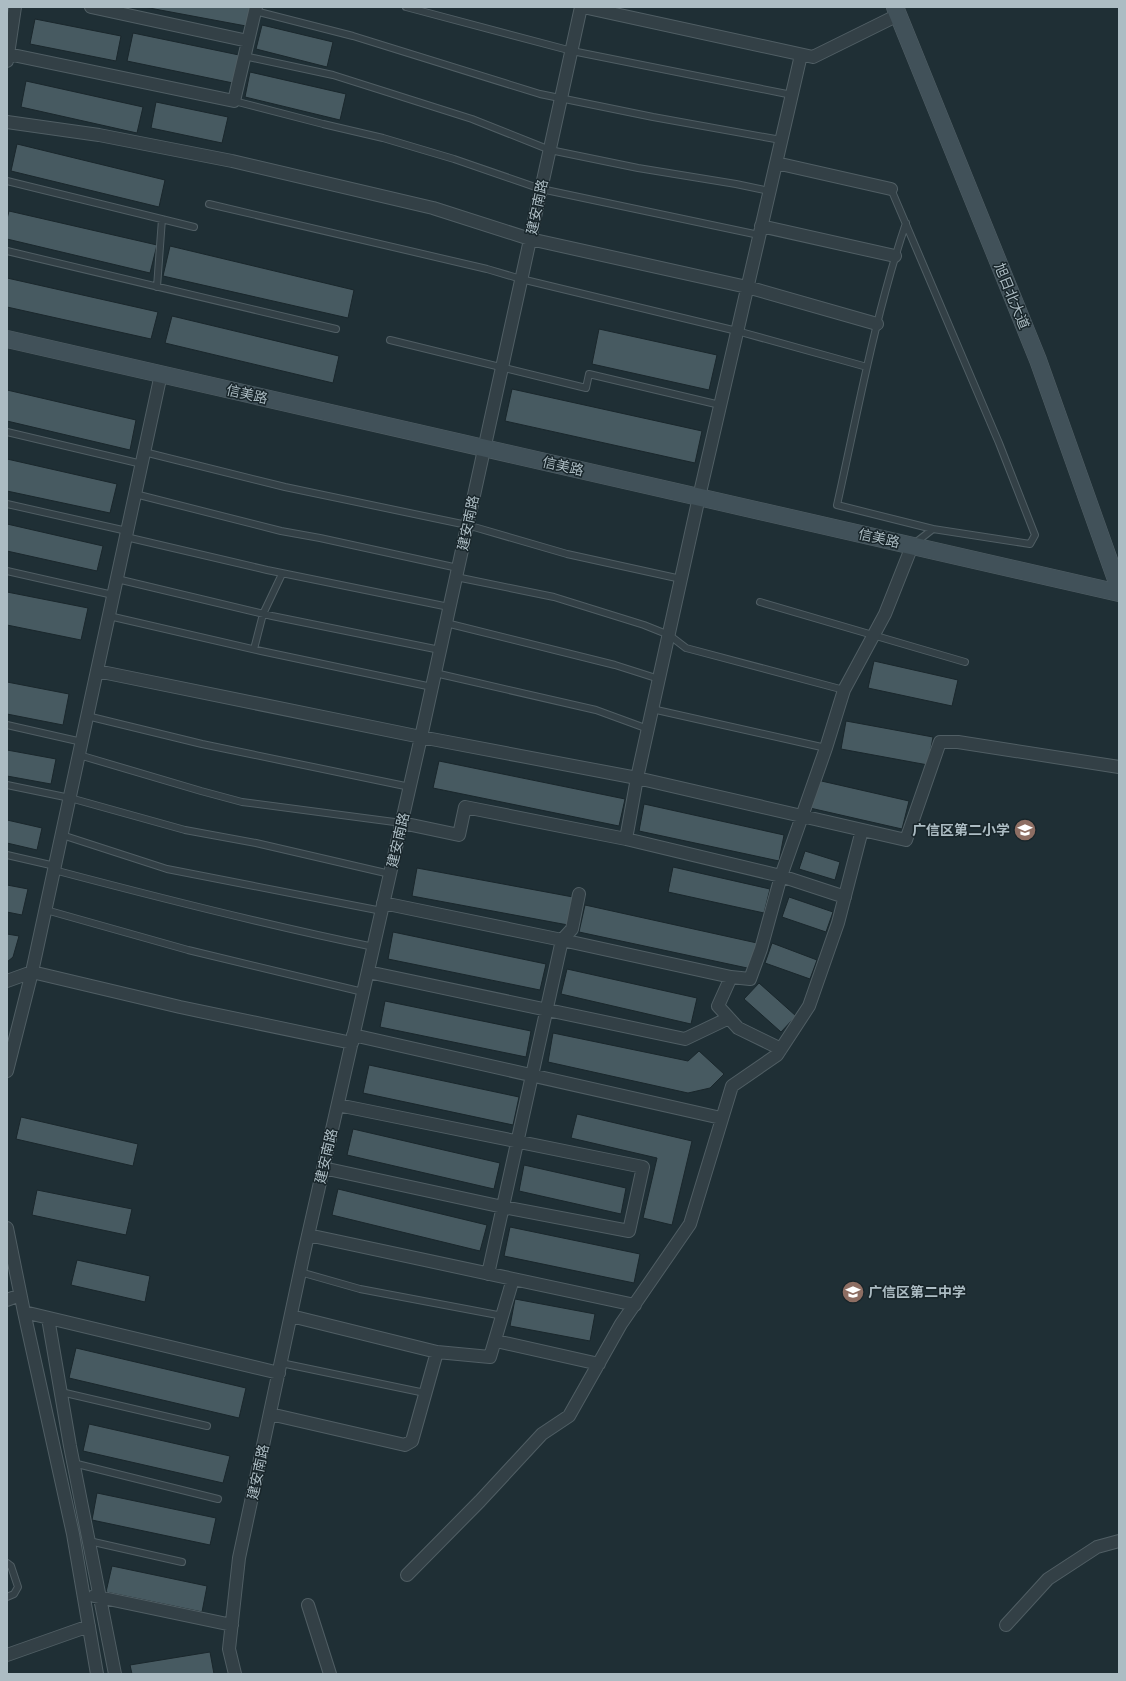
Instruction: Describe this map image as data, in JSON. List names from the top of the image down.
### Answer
{
  "streets": {
    "street": ["建安南路", "旭日北大道", "信美路"]
  },
  "crossings": [
    ["建安南路", "信美路"]
  ],
  "places": {
    "school or university": ["广信区第二小学", "广信区第二中学"]
  }
}
